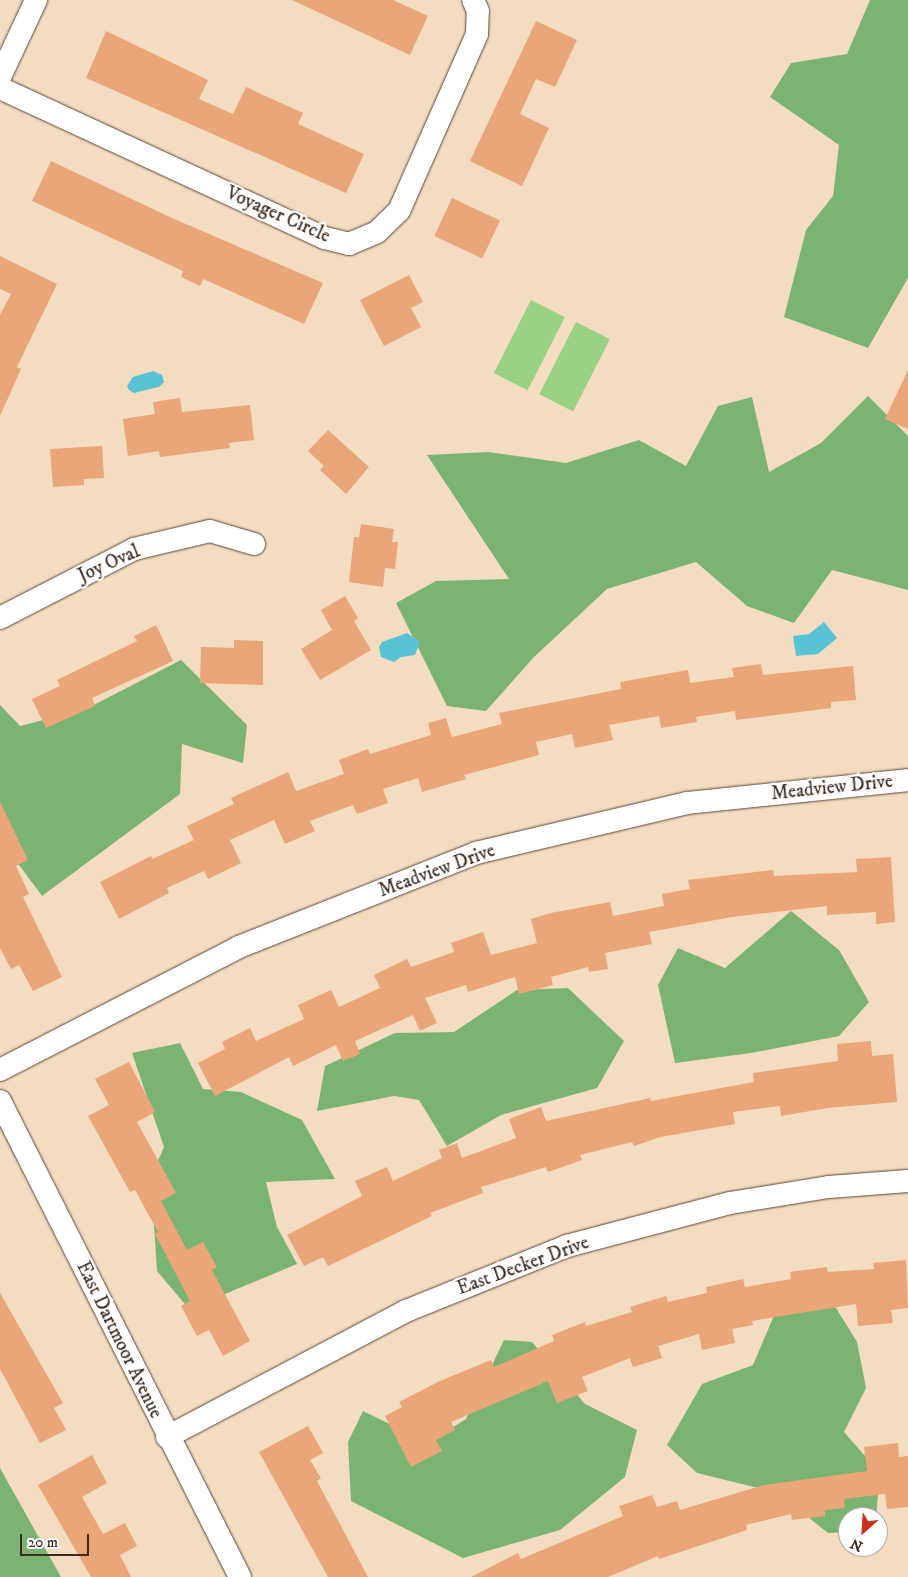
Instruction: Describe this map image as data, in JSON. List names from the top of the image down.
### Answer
{
  "streets": {
    "street": [
      "Voyager Circle",
      "Joy Oval",
      "Meadview Drive",
      "East Decker Drive",
      "East Dartmoor Avenue"
    ]
  },
  "crossings": [
    ["East Decker Drive", "East Dartmoor Avenue"]
  ],
  "scale_bar": "20 m",
  "north": "bottom left"
}
